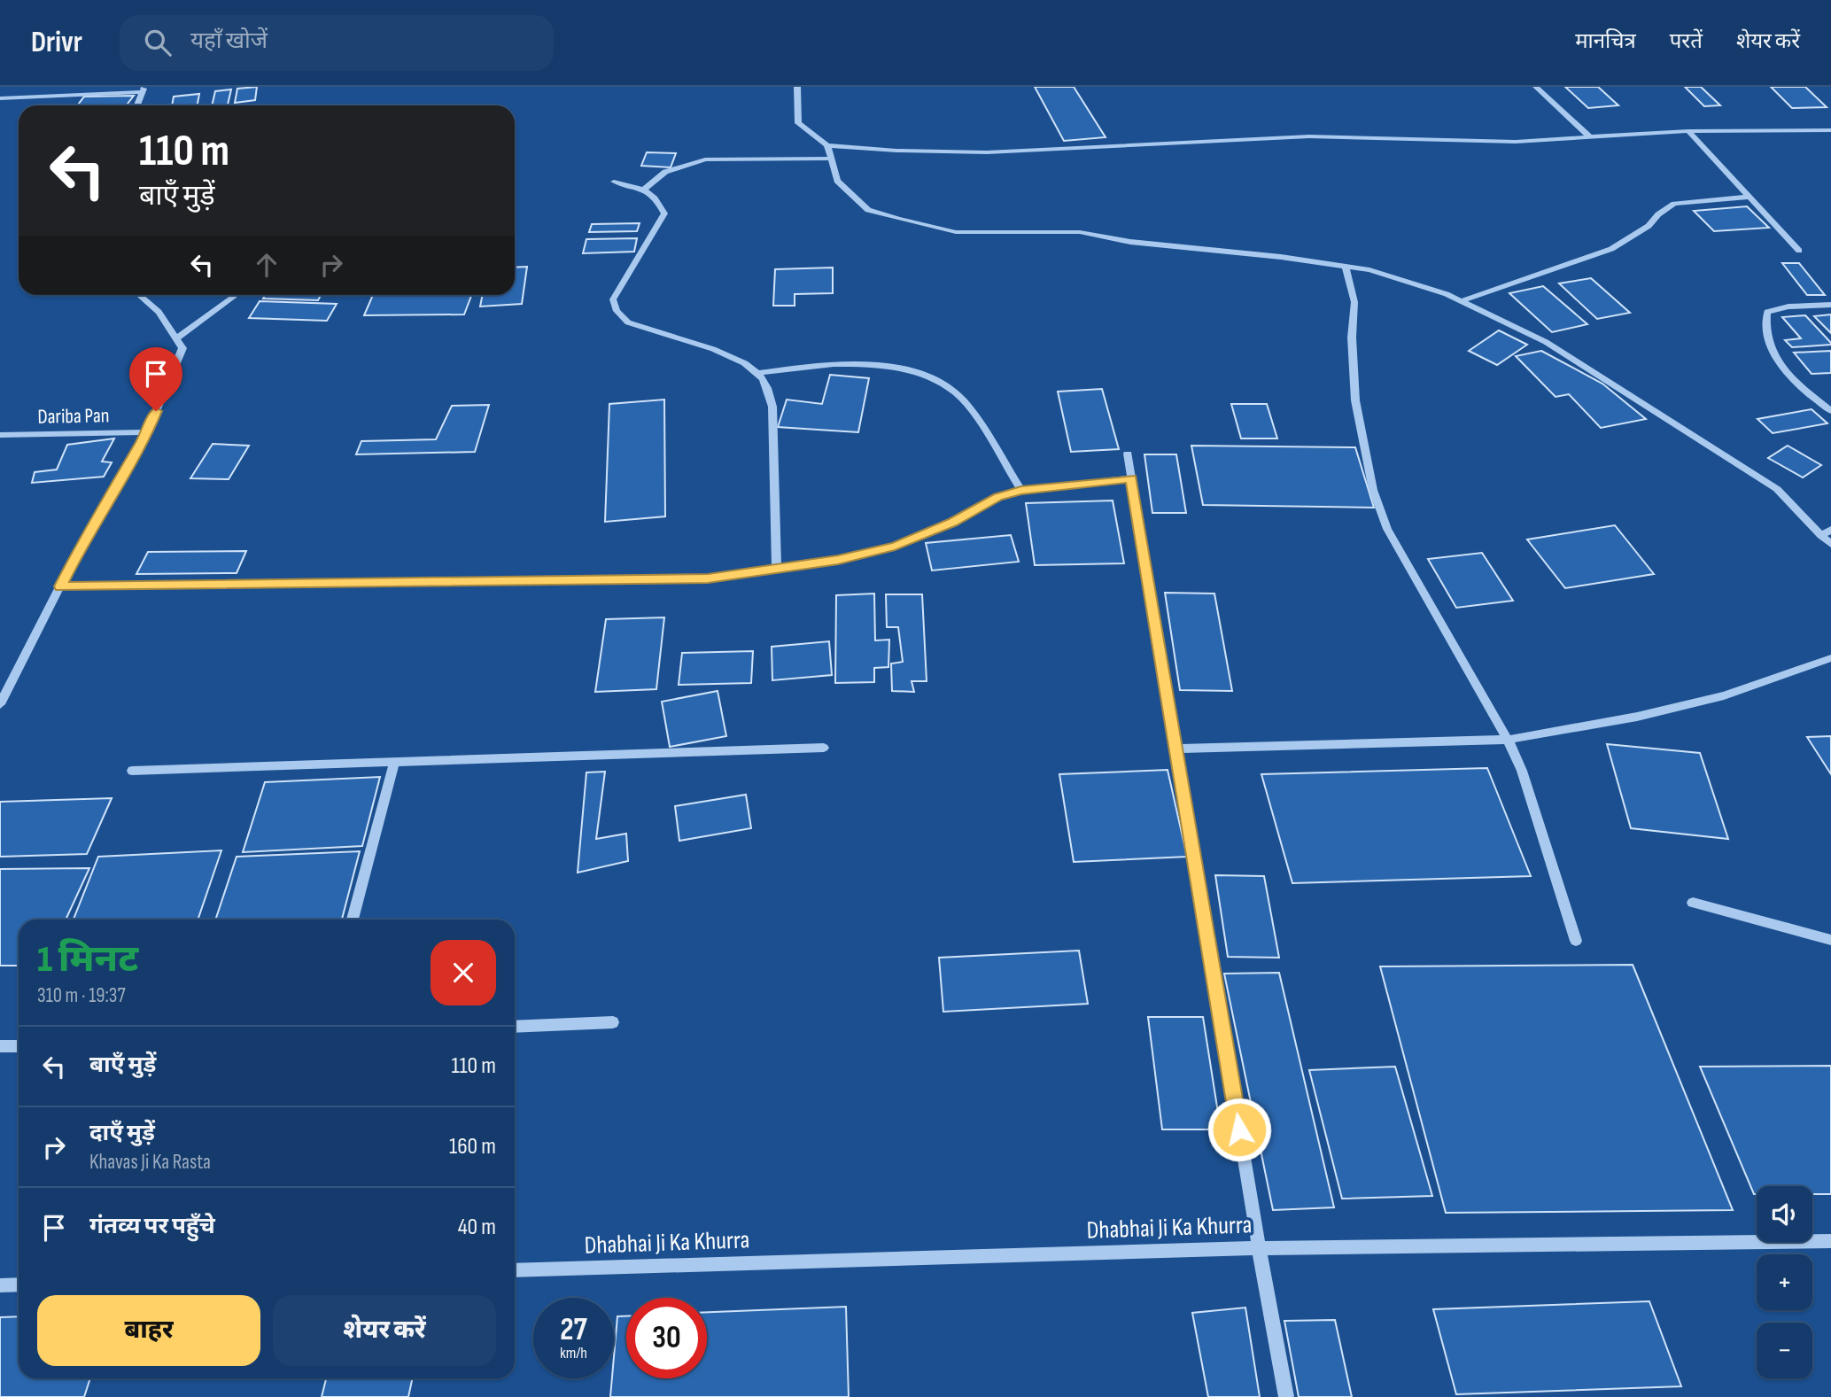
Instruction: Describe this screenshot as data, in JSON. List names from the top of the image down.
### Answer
{
  "streets": {
    "street": ["Dariba Pan", "Dhabhai Ji Ka Khurra"]
  },
  "page": {
    "header": "Drivr",
    "search": "यहाँ खोजें",
    "nav": ["मानचित्र", "परतें", "शेयर करें"],
    "turn": ["110 m", "बाएँ मुड़ें"],
    "heading": ["1 मिनट", "310 m · 19:37"],
    "list": [
      {
        "name": "बाएँ मुड़ें",
        "value": "110 m"
      },
      {
        "name": "दाएँ मुड़ें",
        "note": "Khavas Ji Ka Rasta",
        "value": "160 m"
      },
      {
        "name": "गंतव्य पर पहुँचे",
        "value": "40 m"
      }
    ],
    "map_buttons": ["+", "−"],
    "buttons": ["बाहर", "शेयर करें"],
    "speed": "27 km/h",
    "limit": "30"
  }
}
